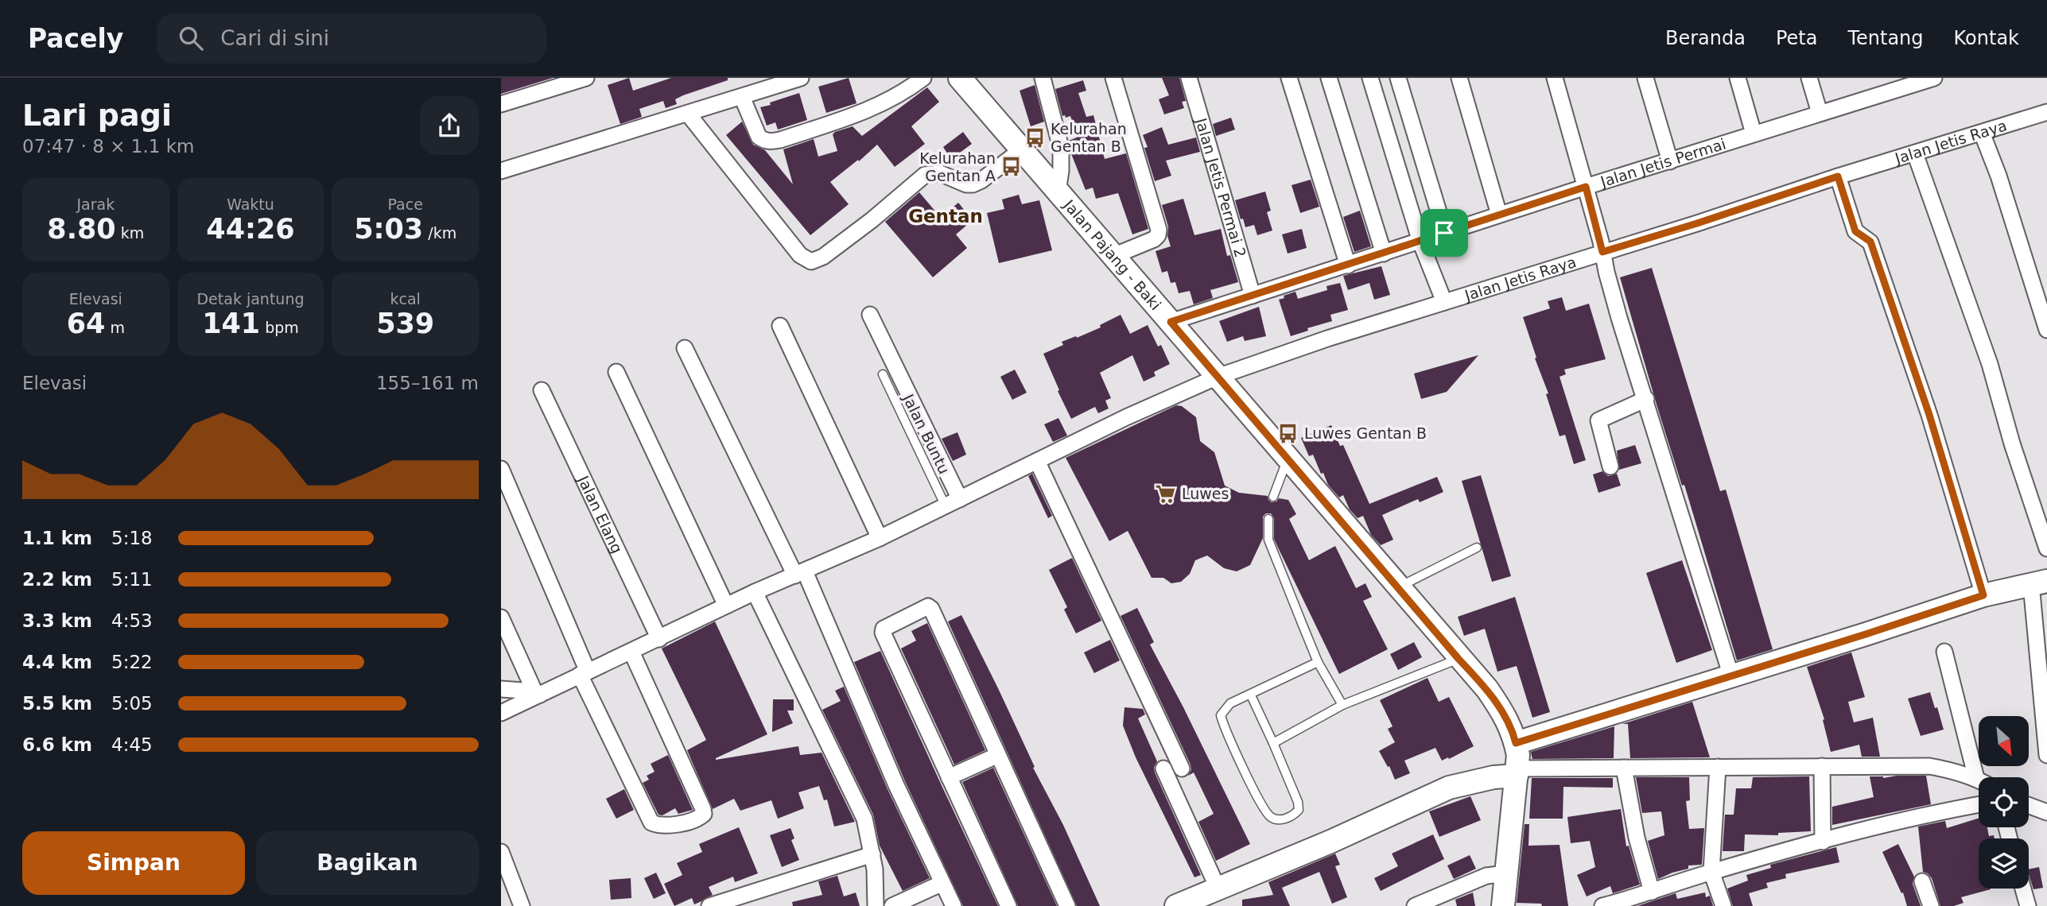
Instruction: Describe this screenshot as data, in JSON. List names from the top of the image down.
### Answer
{
  "streets": {
    "main road": ["Jalan Pajang - Baki"],
    "street": [
      "Jalan Jetis Raya",
      "Jalan Jetis Permai",
      "Jalan Jetis Permai 2",
      "Jalan Elang"
    ],
    "lane": ["Jalan Buntu"]
  },
  "crossings": [
    ["Jalan Jetis Raya", "Jalan Pajang - Baki"],
    ["Jalan Jetis Raya", "Jalan Buntu"],
    ["Jalan Jetis Raya", "Jalan Elang"],
    ["Jalan Jetis Permai", "Jalan Jetis Permai 2"],
    ["Jalan Jetis Permai", "Jalan Pajang - Baki"]
  ],
  "districts": ["Gentan"],
  "places": {
    "bus stop": ["Kelurahan Gentan B", "Kelurahan Gentan A", "Luwes Gentan B"],
    "supermarket": ["Luwes"]
  },
  "north": "bottom right",
  "page": {
    "header": "Pacely",
    "search": "Cari di sini",
    "nav": [
      "Beranda",
      "Peta",
      "Tentang",
      "Kontak"
    ],
    "heading": ["Lari pagi", "07:47 · 8 × 1.1 km"],
    "stats": [
      ["Jarak", "8.80 km"],
      ["Waktu", "44:26"],
      ["Pace", "5:03 /km"],
      ["Elevasi", "64 m"],
      ["Detak jantung", "141 bpm"],
      ["kcal", "539"]
    ],
    "chart": ["Elevasi", "155–161 m"],
    "list": [
      {
        "name": "1.1 km",
        "note": "5:18"
      },
      {
        "name": "2.2 km",
        "note": "5:11"
      },
      {
        "name": "3.3 km",
        "note": "4:53"
      },
      {
        "name": "4.4 km",
        "note": "5:22"
      },
      {
        "name": "5.5 km",
        "note": "5:05"
      },
      {
        "name": "6.6 km",
        "note": "4:45"
      }
    ],
    "buttons": ["Simpan", "Bagikan"]
  }
}
